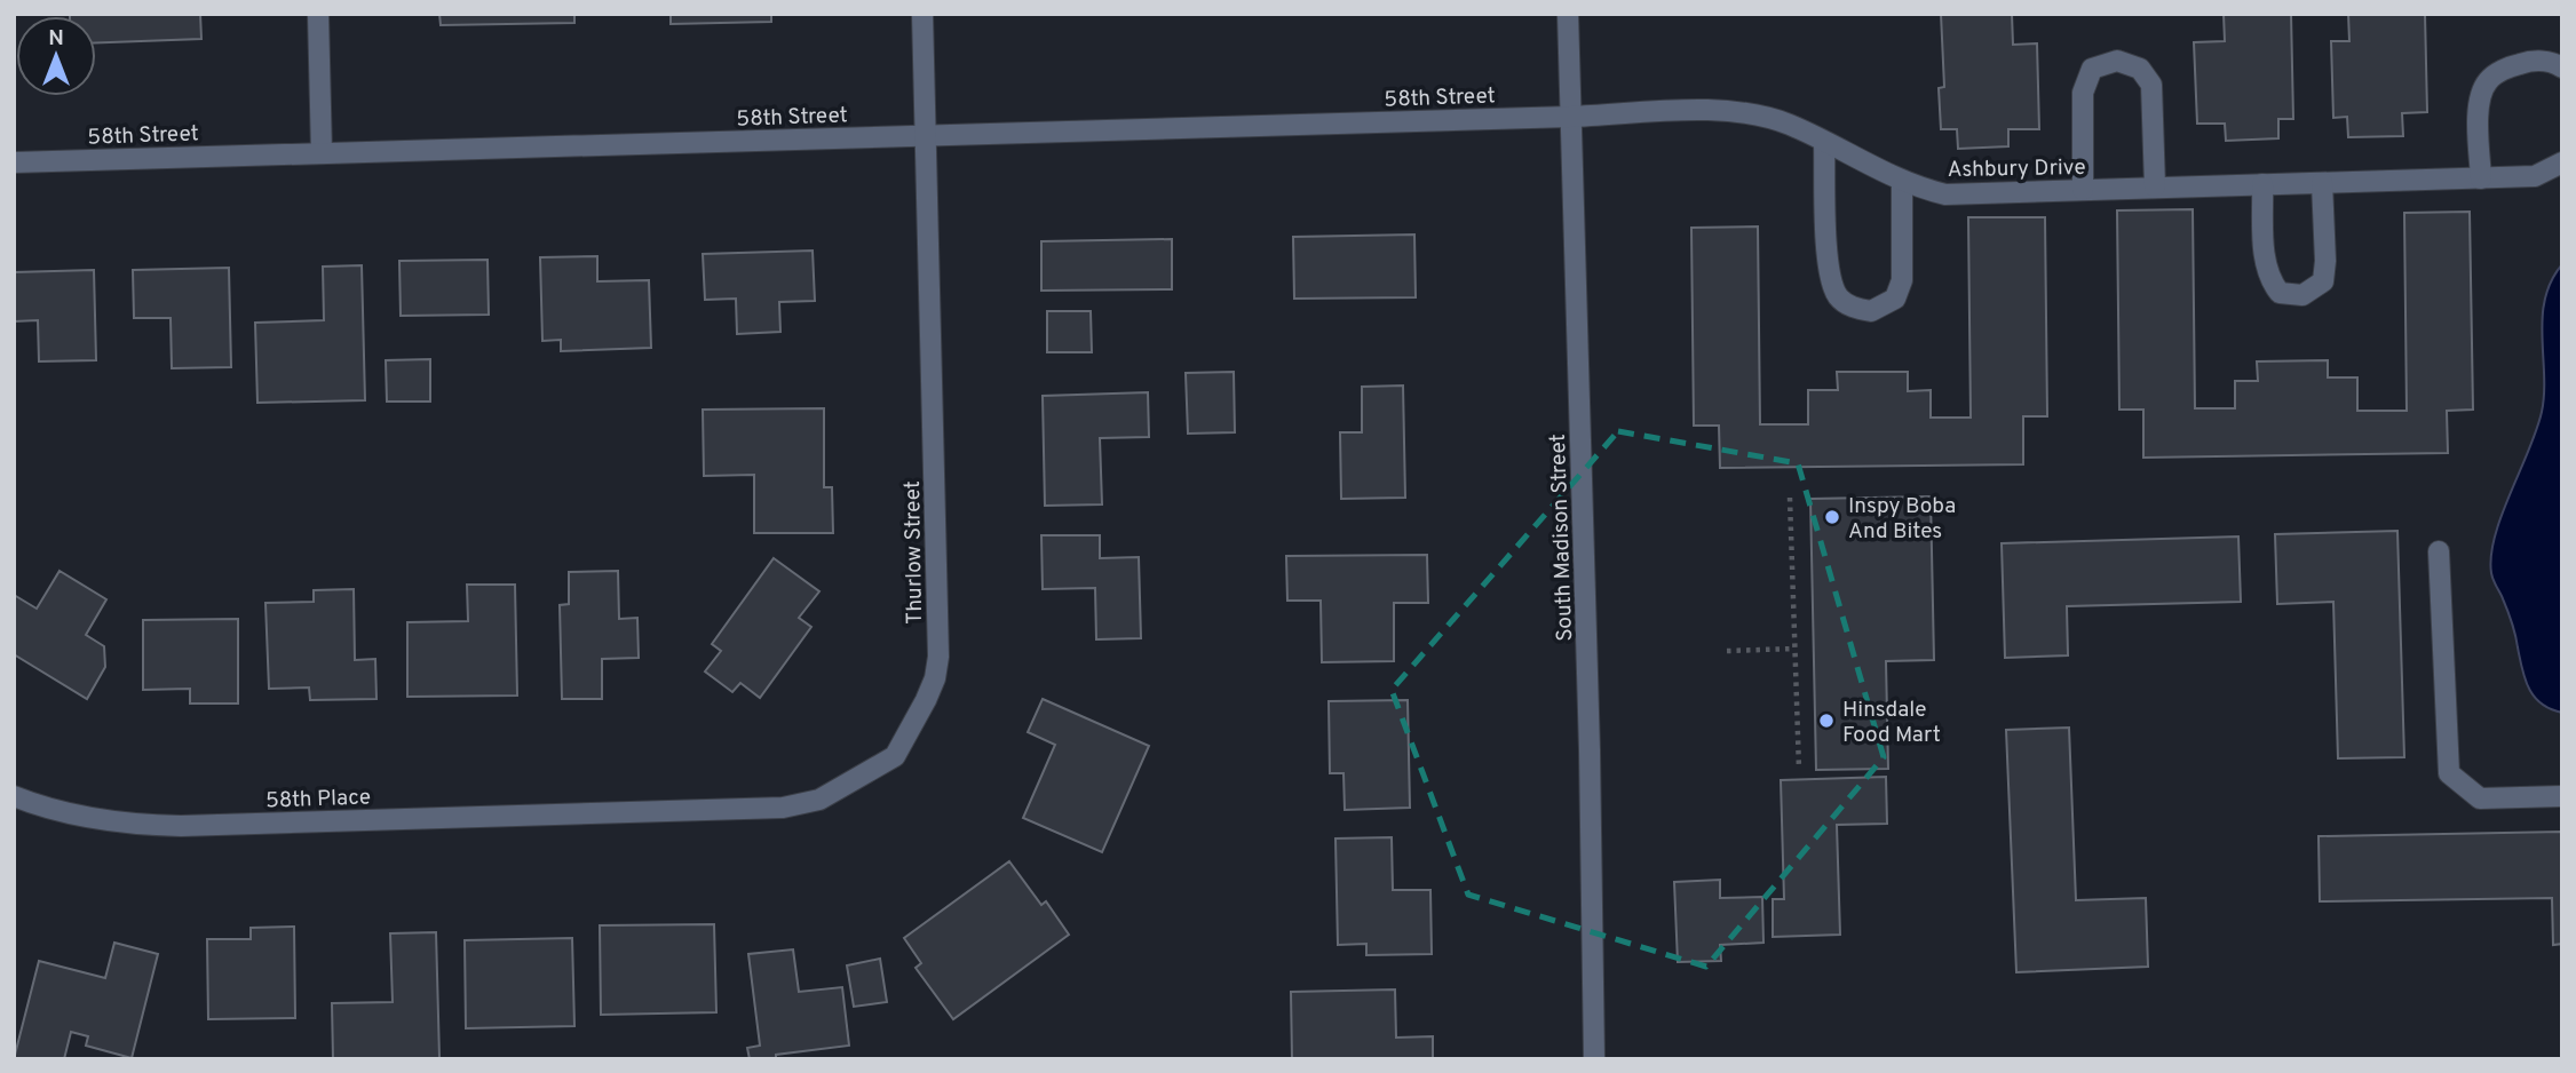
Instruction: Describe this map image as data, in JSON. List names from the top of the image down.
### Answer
{
  "streets": {
    "street": [
      "58th Street",
      "Ashbury Drive",
      "South Madison Street",
      "Thurlow Street",
      "58th Place"
    ]
  },
  "crossings": [
    ["58th Street", "Ashbury Drive"],
    ["58th Street", "South Madison Street"],
    ["58th Street", "Thurlow Street"],
    ["Ashbury Drive", "South Madison Street"],
    ["Thurlow Street", "58th Place"]
  ],
  "places": ["Inspy Boba And Bites", "Hinsdale Food Mart"],
  "north": "top"
}
